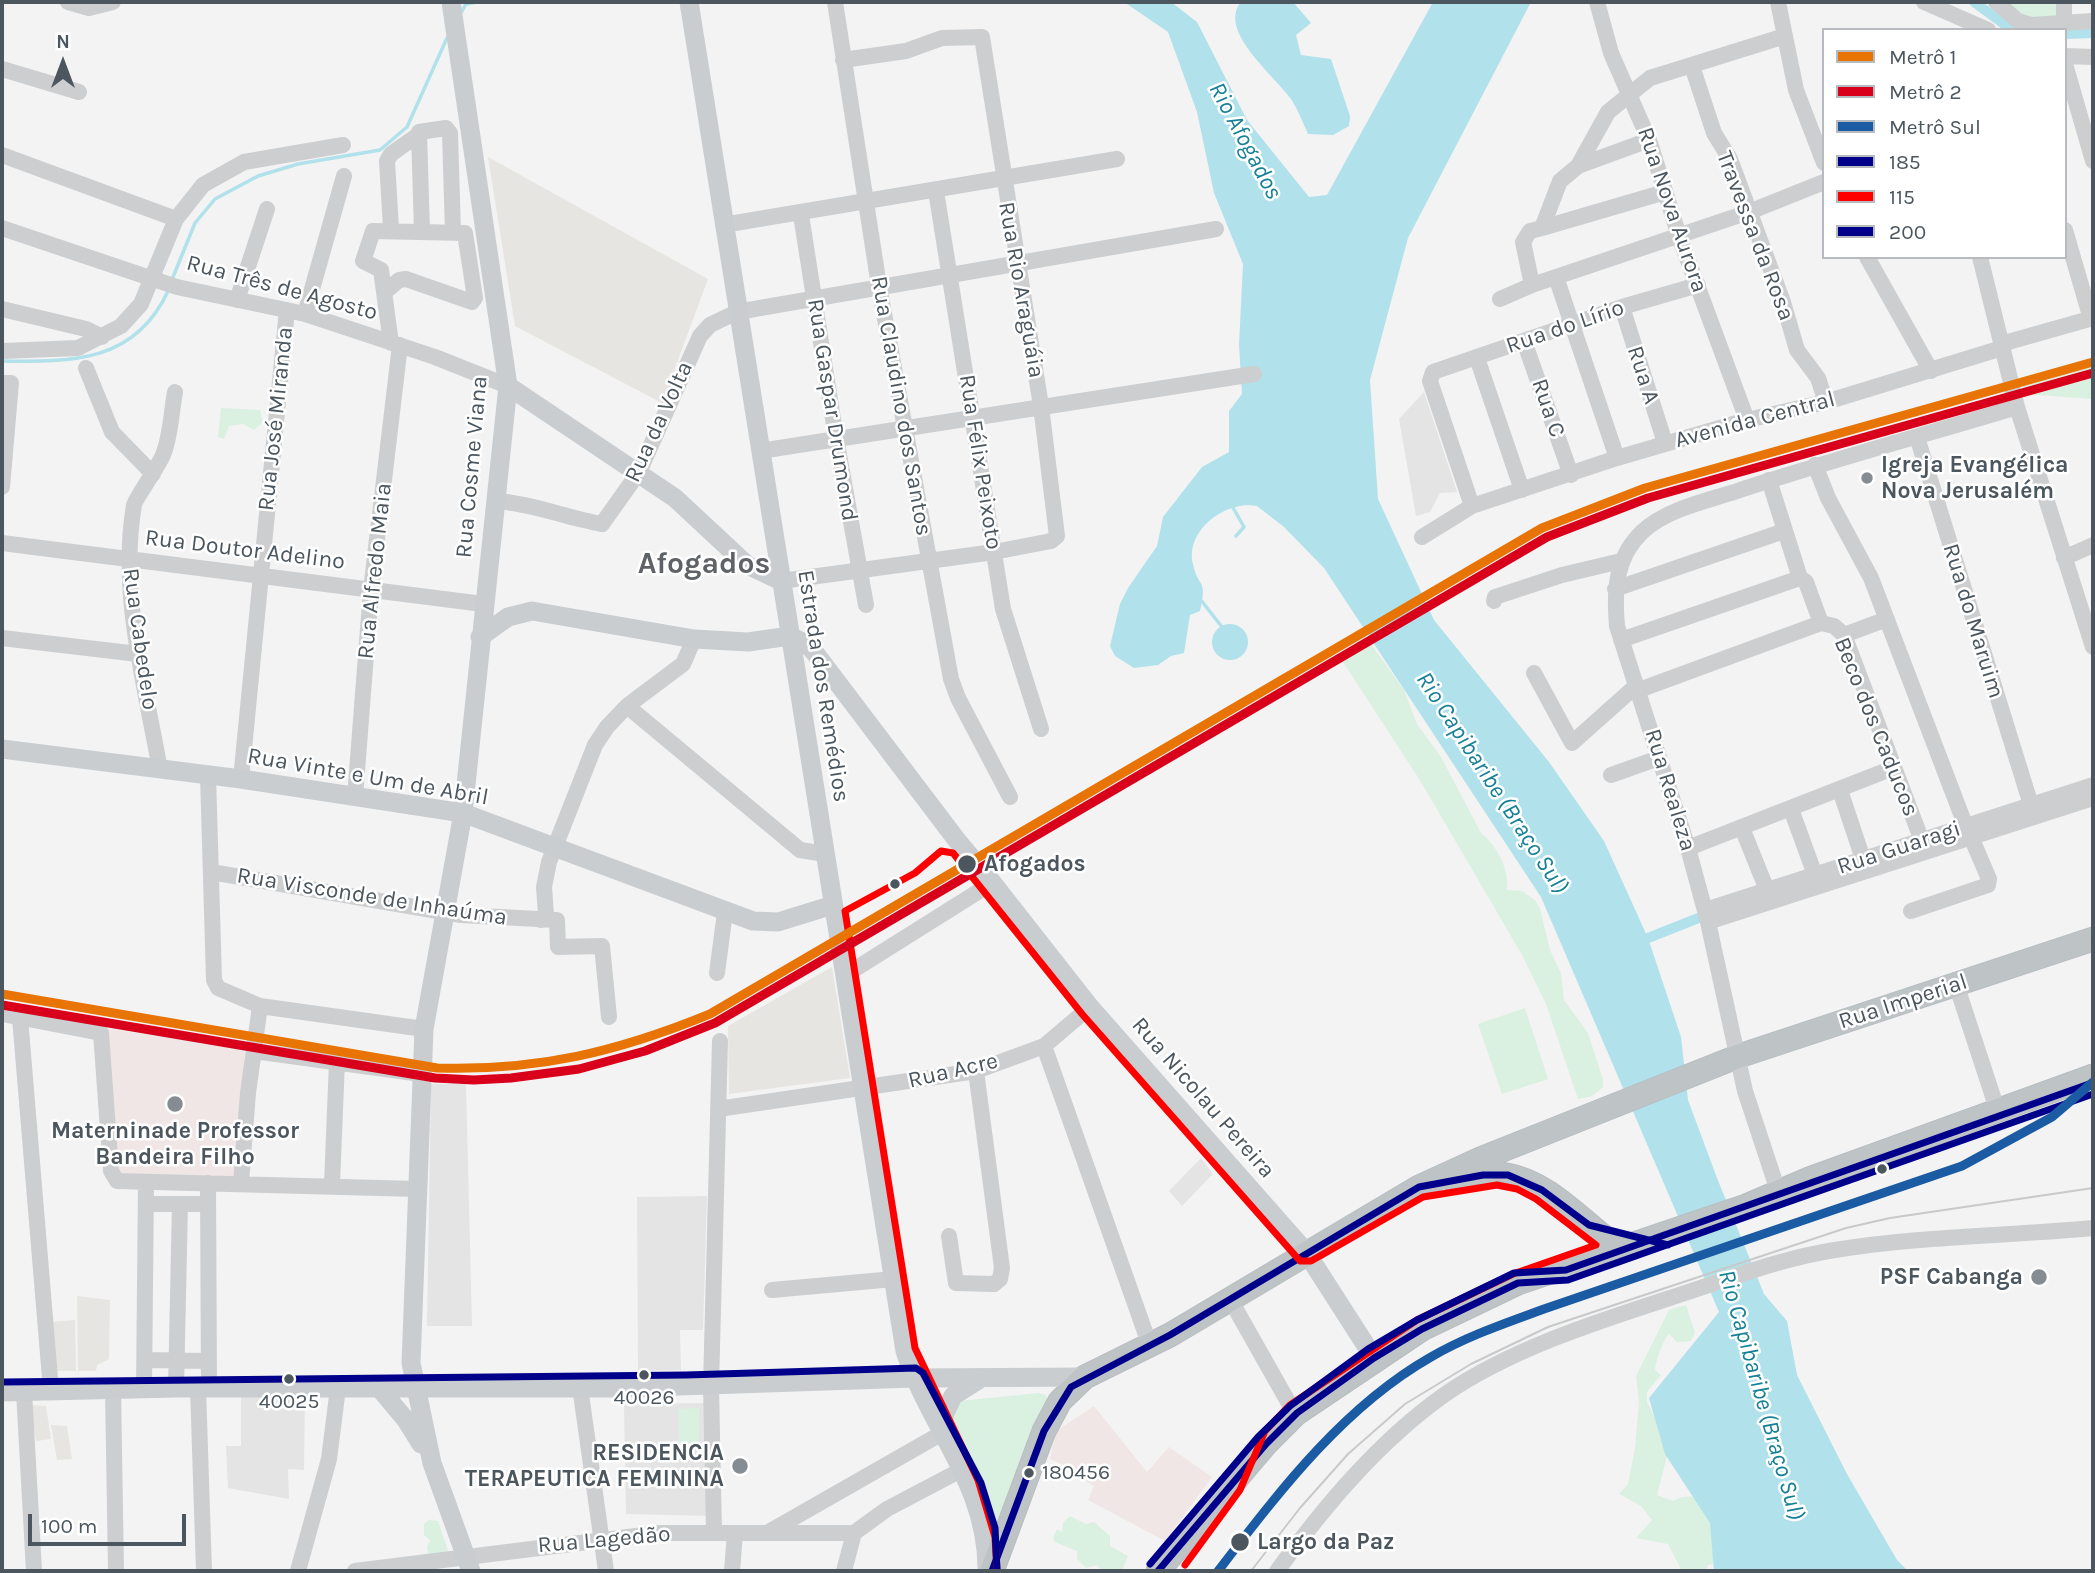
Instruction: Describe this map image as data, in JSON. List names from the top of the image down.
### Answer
{
  "streets": {
    "highway": ["Rua Imperial"],
    "main road": [
      "Rua Três de Agosto",
      "Rua Cosme Viana",
      "Estrada dos Remédios",
      "Rua Vinte e Um de Abril",
      "Rua Nicolau Pereira"
    ],
    "street": [
      "Rua Nova Aurora",
      "Travessa da Rosa",
      "Rua Rio Araguáia",
      "Rua do Lírio",
      "Rua A",
      "Rua Claudino dos Santos",
      "Rua C",
      "Rua Gaspar Drumond",
      "Rua José Miranda",
      "Avenida Central",
      "Rua da Volta",
      "Rua Félix Peixoto",
      "Rua Doutor Adelino",
      "Rua Alfredo Maia",
      "Rua do Maruim",
      "Rua Cabedelo",
      "Beco dos Caducos",
      "Rua Realeza",
      "Rua Guaragi",
      "Rua Visconde de Inhaúma",
      "Rua Acre",
      "Rua Lagedão"
    ]
  },
  "crossings": [
    ["Rua Nova Aurora", "Rua do Lírio"],
    ["Rua Nova Aurora", "Avenida Central"],
    ["Travessa da Rosa", "Avenida Central"],
    ["Rua Três de Agosto", "Rua José Miranda"],
    ["Rua Três de Agosto", "Rua da Volta"],
    ["Rua Três de Agosto", "Rua Cosme Viana"],
    ["Rua Três de Agosto", "Rua Alfredo Maia"],
    ["Rua Três de Agosto", "Estrada dos Remédios"],
    ["Rua Rio Araguáia", "Rua Claudino dos Santos"],
    ["Rua Rio Araguáia", "Rua da Volta"],
    ["Rua Rio Araguáia", "Rua Félix Peixoto"],
    ["Rua do Lírio", "Rua A"],
    ["Rua do Lírio", "Rua C"],
    ["Rua do Lírio", "Avenida Central"],
    ["Rua A", "Avenida Central"],
    ["Rua Claudino dos Santos", "Rua da Volta"],
    ["Rua C", "Avenida Central"],
    ["Rua Gaspar Drumond", "Rua da Volta"],
    ["Rua José Miranda", "Rua Doutor Adelino"],
    ["Rua José Miranda", "Rua Vinte e Um de Abril"],
    ["Rua da Volta", "Rua Félix Peixoto"],
    ["Rua da Volta", "Rua Cosme Viana"],
    ["Rua da Volta", "Estrada dos Remédios"],
    ["Rua Cosme Viana", "Rua Doutor Adelino"],
    ["Rua Cosme Viana", "Rua Vinte e Um de Abril"],
    ["Rua Cosme Viana", "Rua Visconde de Inhaúma"],
    ["Rua Doutor Adelino", "Rua Alfredo Maia"],
    ["Rua Doutor Adelino", "Rua Cabedelo"],
    ["Rua Alfredo Maia", "Rua Vinte e Um de Abril"],
    ["Rua do Maruim", "Rua Guaragi"],
    ["Rua Cabedelo", "Rua Vinte e Um de Abril"],
    ["Estrada dos Remédios", "Rua Vinte e Um de Abril"],
    ["Estrada dos Remédios", "Rua Acre"],
    ["Beco dos Caducos", "Rua Guaragi"],
    ["Rua Realeza", "Rua Guaragi"],
    ["Rua Realeza", "Rua Imperial"],
    ["Rua Acre", "Rua Nicolau Pereira"]
  ],
  "districts": ["Afogados"],
  "water": ["Rio Afogados", "Rio Capibaribe (Braço Sul)"],
  "places": [
    "Igreja Evangélica Nova Jerusalém",
    "Afogados",
    "Materninade Professor Bandeira Filho",
    "PSF Cabanga",
    "40026",
    "40025",
    "RESIDENCIA TERAPEUTICA FEMININA",
    "180456",
    "Largo da Paz"
  ],
  "lines": [
    "metro line 1",
    "metro line 2",
    "transit line 115",
    "metro line Sul",
    "transit line 200",
    "transit line 185"
  ],
  "legend": [
    "Metrô 1",
    "Metrô 2",
    "Metrô Sul",
    "185",
    "115",
    "200"
  ],
  "scale_bar": "100 m",
  "north": "top"
}
